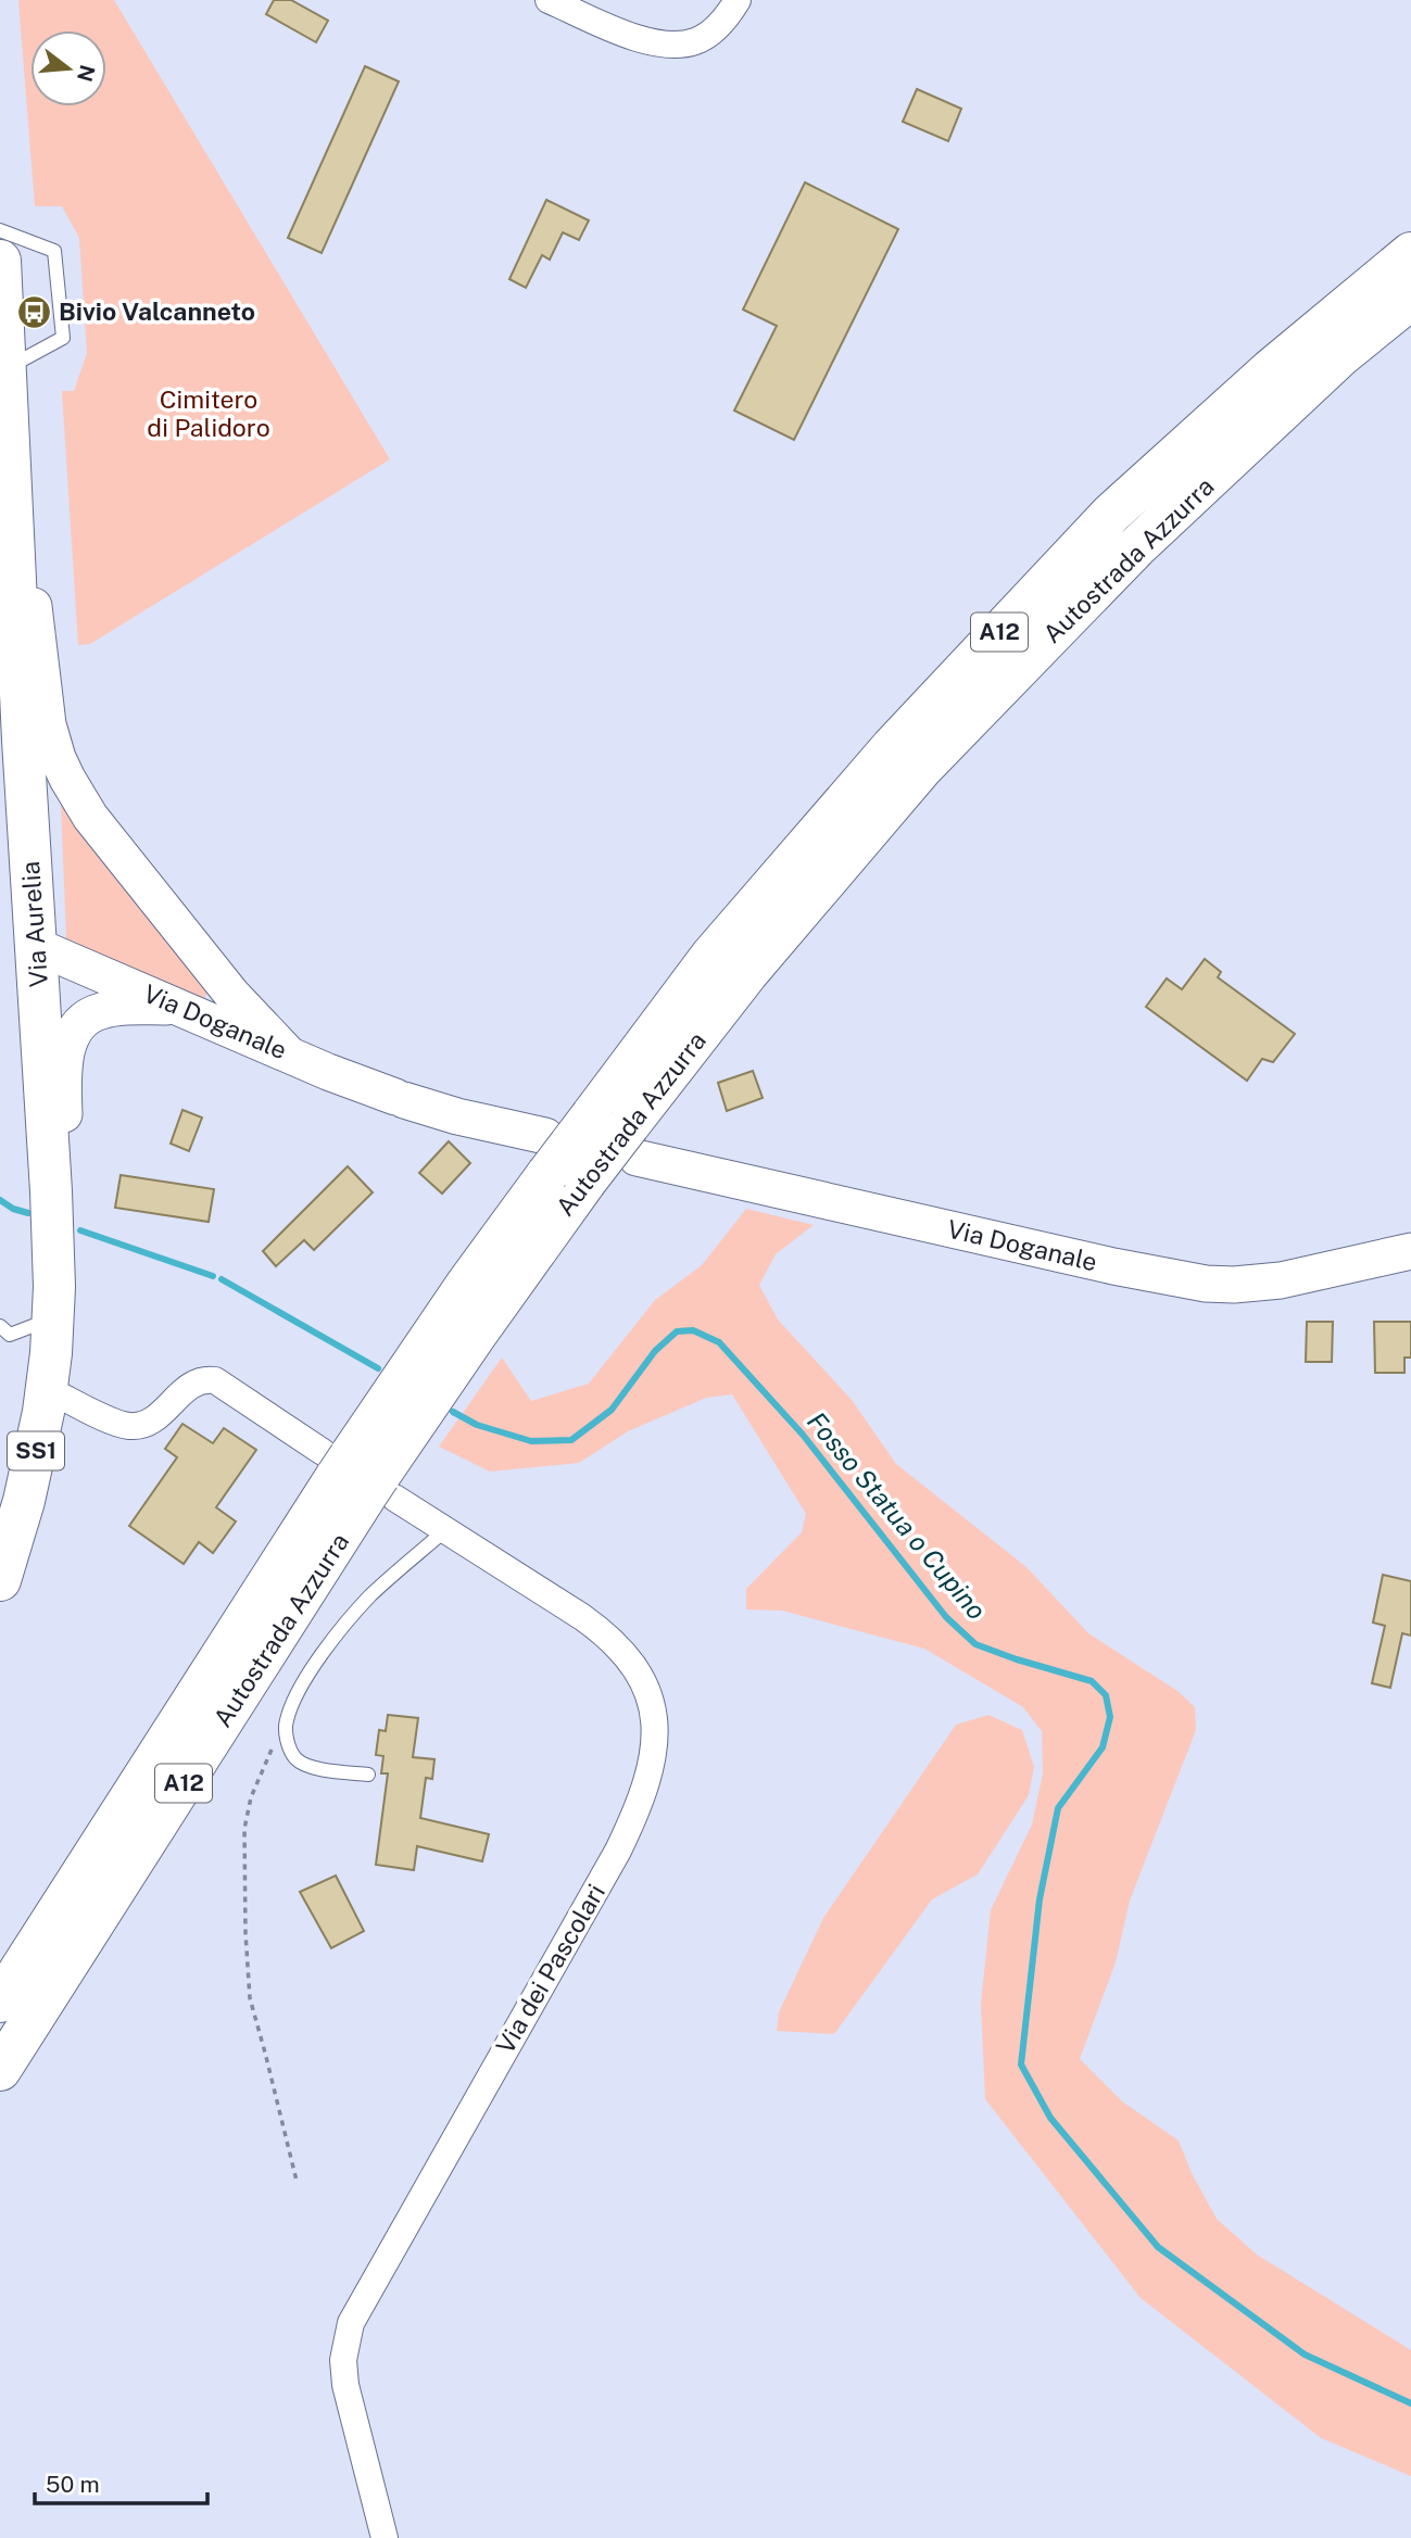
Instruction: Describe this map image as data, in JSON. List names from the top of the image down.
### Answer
{
  "streets": {
    "main road": [
      "Autostrada Azzurra",
      "A12",
      "Via Aurelia",
      "Via Doganale",
      "SS1"
    ],
    "street": ["Via dei Pascolari"]
  },
  "crossings": [
    ["Autostrada Azzurra", "Via Doganale"],
    ["Autostrada Azzurra", "Via dei Pascolari"],
    ["Via Aurelia", "Via Doganale"],
    ["Via Aurelia", "Via dei Pascolari"]
  ],
  "water": ["Fosso Statua o Cupino"],
  "parks": ["Cimitero di Palidoro"],
  "places": {
    "bus stop": ["Bivio Valcanneto"]
  },
  "scale_bar": "50 m",
  "north": "right"
}
